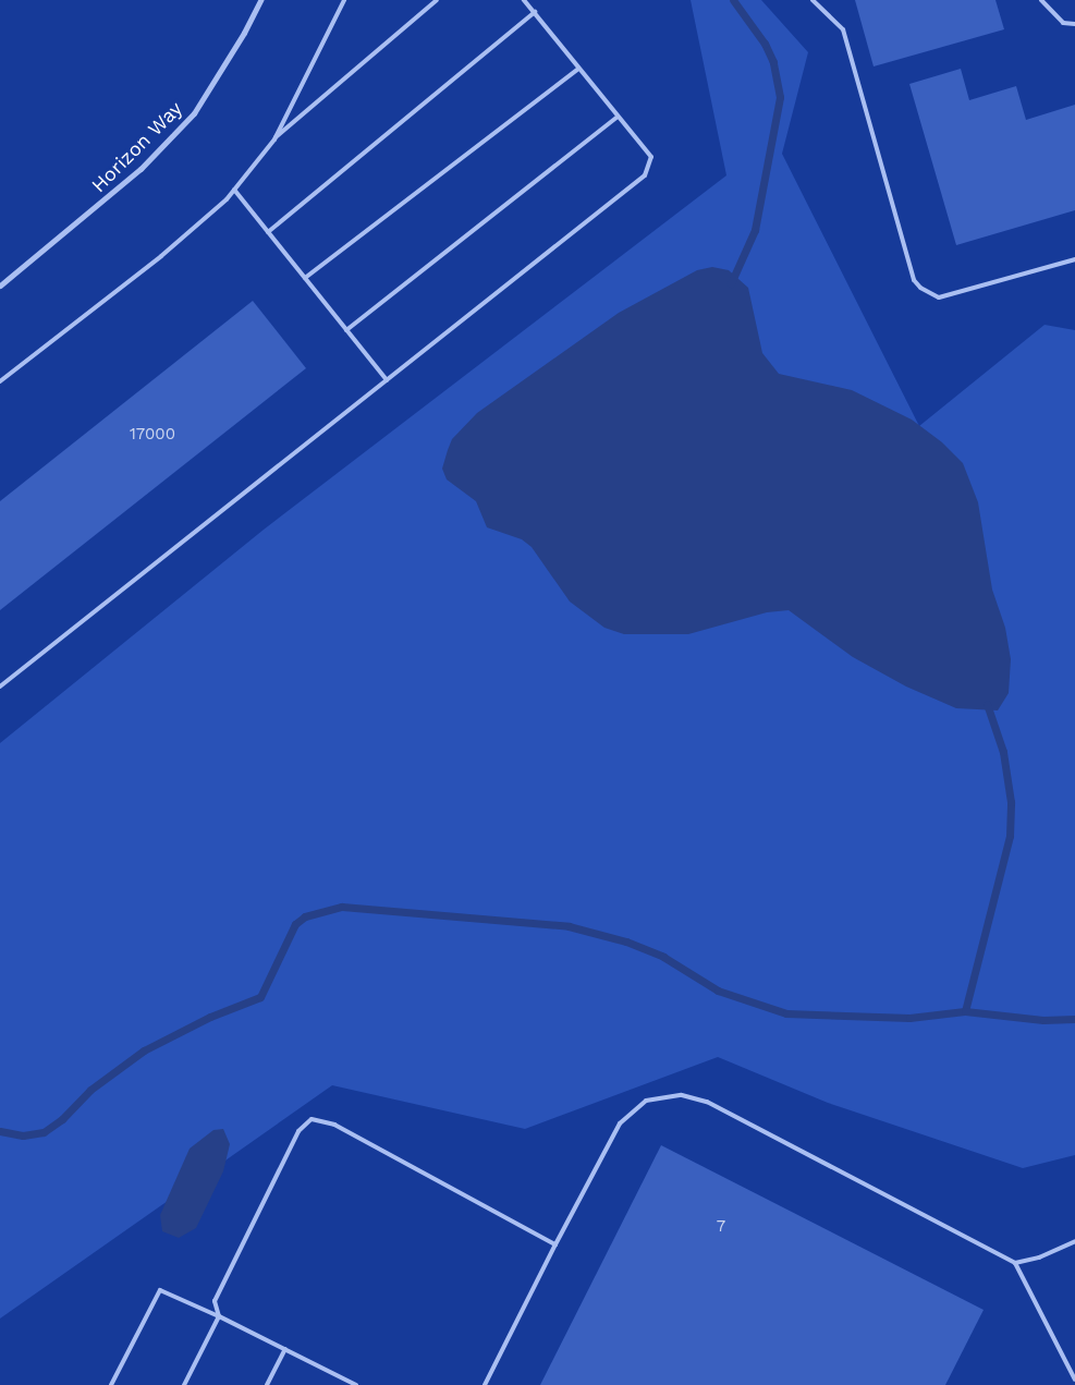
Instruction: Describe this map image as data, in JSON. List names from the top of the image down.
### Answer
{
  "streets": {
    "street": ["Horizon Way"]
  },
  "house_numbers": ["17000", "7"]
}
